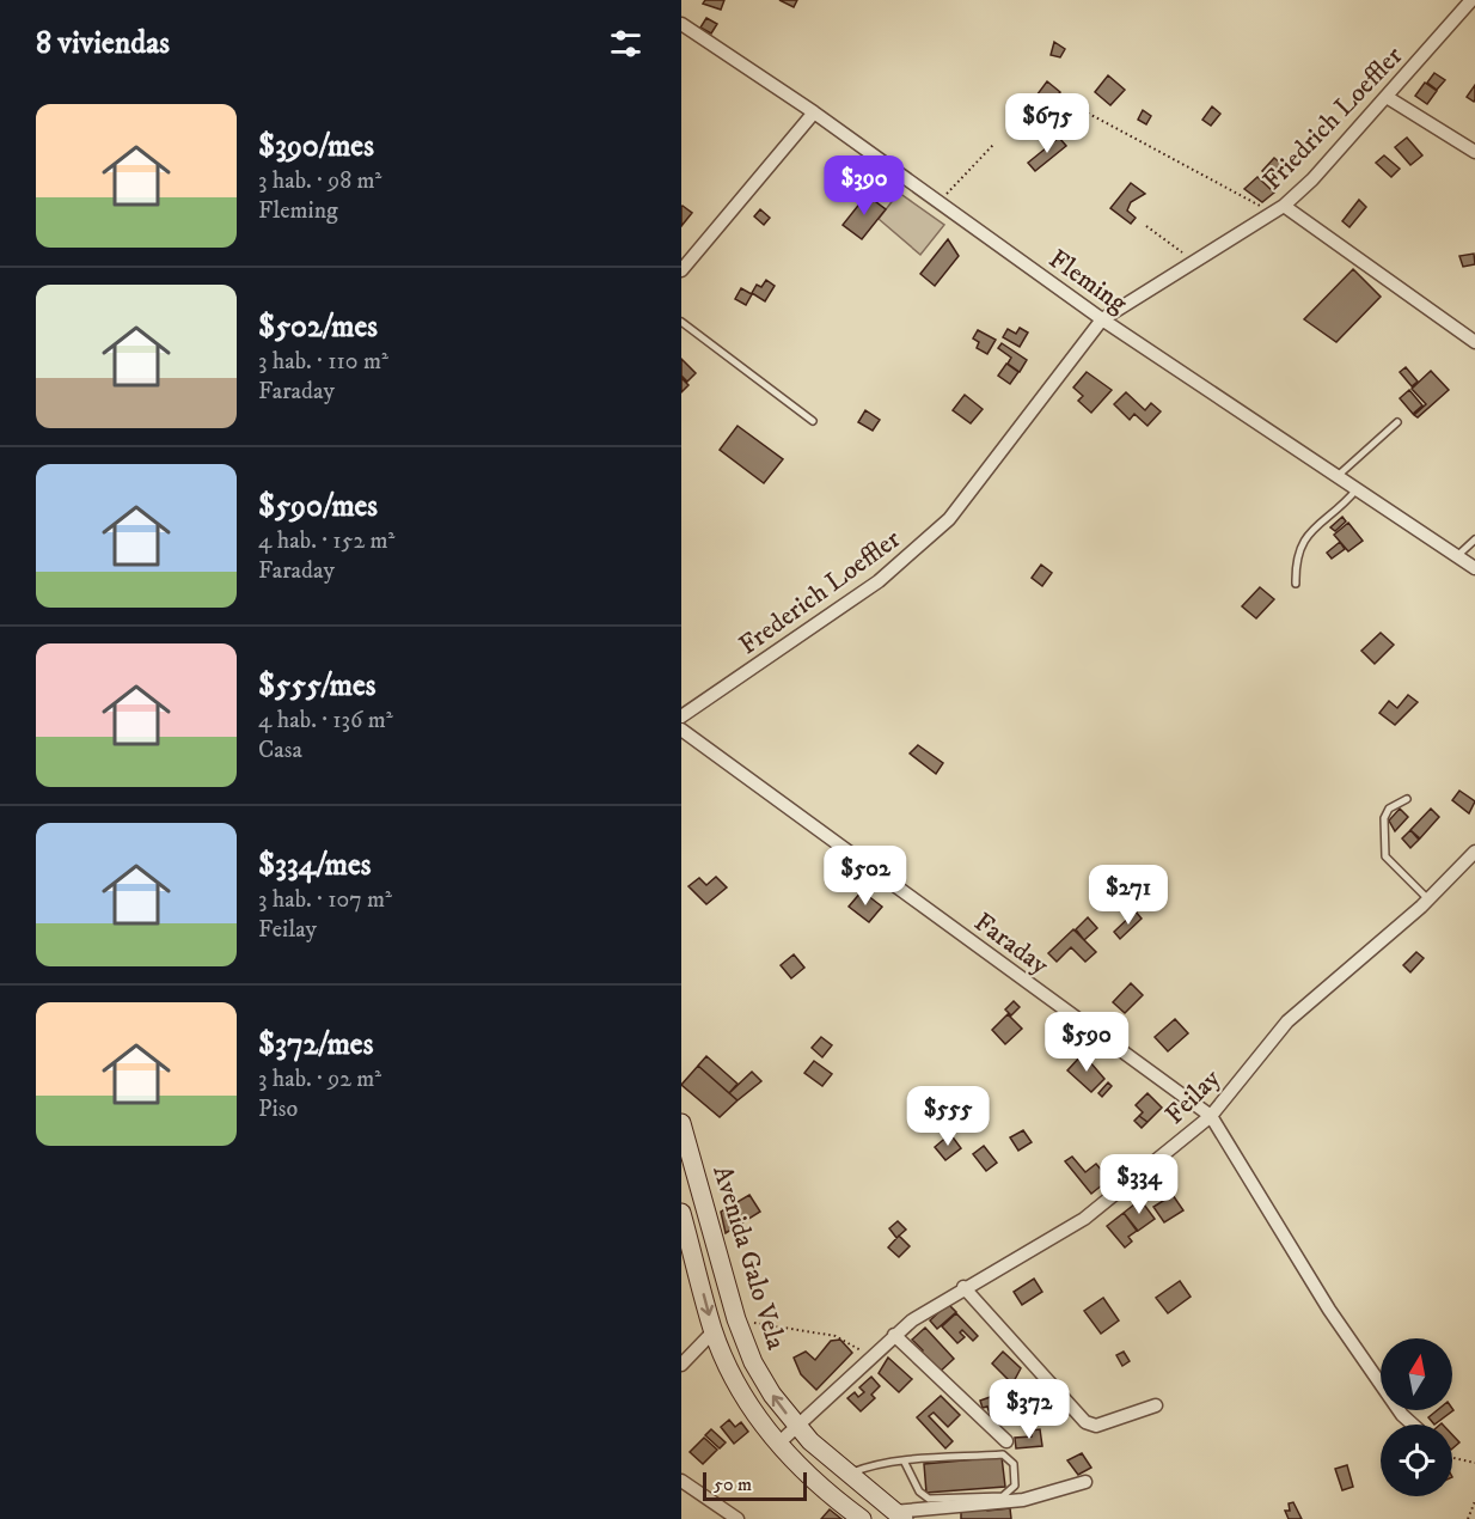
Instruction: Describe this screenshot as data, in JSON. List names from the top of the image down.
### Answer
{
  "streets": {
    "main road": ["Avenida Galo Vela"],
    "street": [
      "Friedrich Loeffler",
      "Fleming",
      "Frederich Loeffler",
      "Faraday",
      "Feilay"
    ]
  },
  "crossings": [
    ["Friedrich Loeffler", "Fleming"],
    ["Friedrich Loeffler", "Frederich Loeffler"],
    ["Fleming", "Frederich Loeffler"],
    ["Faraday", "Feilay"],
    ["Feilay", "Avenida Galo Vela"]
  ],
  "scale_bar": "50 m",
  "north": "top",
  "page": {
    "heading": "8 viviendas",
    "list": [
      {
        "name": "$390/mes",
        "note": "3 hab. · 98 m² · Fleming"
      },
      {
        "name": "$502/mes",
        "note": "3 hab. · 110 m² · Faraday"
      },
      {
        "name": "$590/mes",
        "note": "4 hab. · 152 m² · Faraday"
      },
      {
        "name": "$555/mes",
        "note": "4 hab. · 136 m² · Casa"
      },
      {
        "name": "$334/mes",
        "note": "3 hab. · 107 m² · Feilay"
      },
      {
        "name": "$372/mes",
        "note": "3 hab. · 92 m² · Piso"
      }
    ],
    "price": [
      "$675",
      "$390",
      "$502",
      "$271",
      "$590",
      "$555",
      "$334",
      "$372"
    ],
    "scale": "50 m"
  }
}
